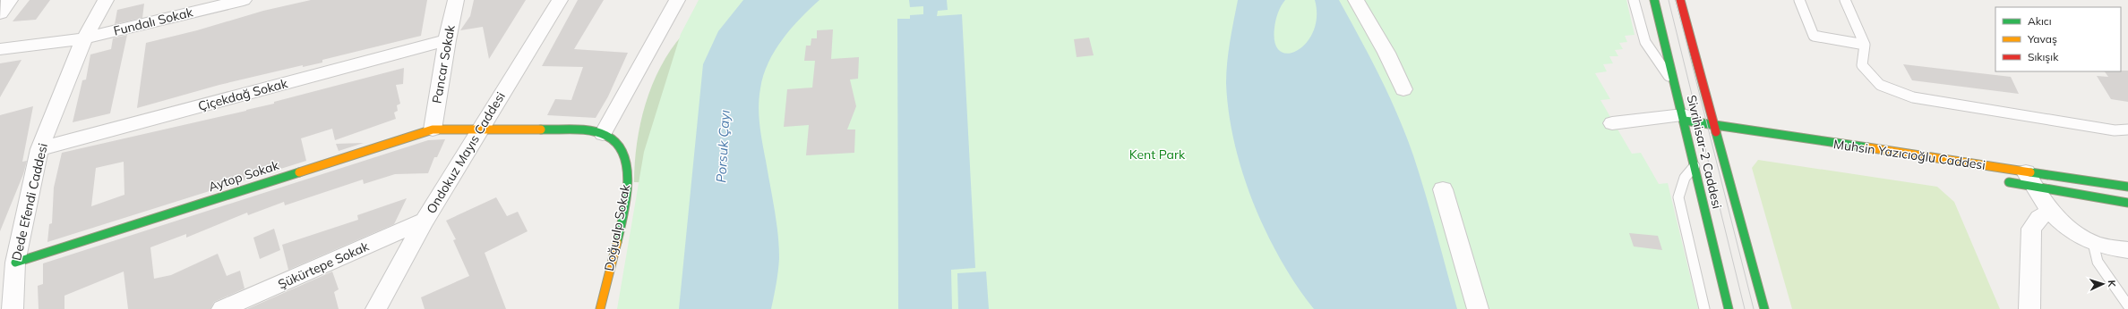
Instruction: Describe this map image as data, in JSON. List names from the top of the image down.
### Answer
{
  "streets": {
    "street": [
      "Fundalı Sokak",
      "Pancar Sokak",
      "Çiçekdağ Sokak",
      "Sivrihisar-2 Caddesi",
      "Ondokuz Mayıs Caddesi",
      "Muhsin Yazıcıoğlu Caddesi",
      "Aytop Sokak",
      "Dede Efendi Caddesi",
      "Doğualp Sokak",
      "Şükürtepe Sokak"
    ]
  },
  "crossings": [
    ["Fundalı Sokak", "Dede Efendi Caddesi"],
    ["Pancar Sokak", "Çiçekdağ Sokak"],
    ["Pancar Sokak", "Aytop Sokak"],
    ["Çiçekdağ Sokak", "Dede Efendi Caddesi"],
    ["Ondokuz Mayıs Caddesi", "Aytop Sokak"],
    ["Ondokuz Mayıs Caddesi", "Şükürtepe Sokak"],
    ["Aytop Sokak", "Dede Efendi Caddesi"]
  ],
  "water": ["Porsuk Çayı"],
  "parks": ["Kent Park"],
  "legend": ["Akıcı", "Yavaş", "Sıkışık"],
  "north": "right"
}
